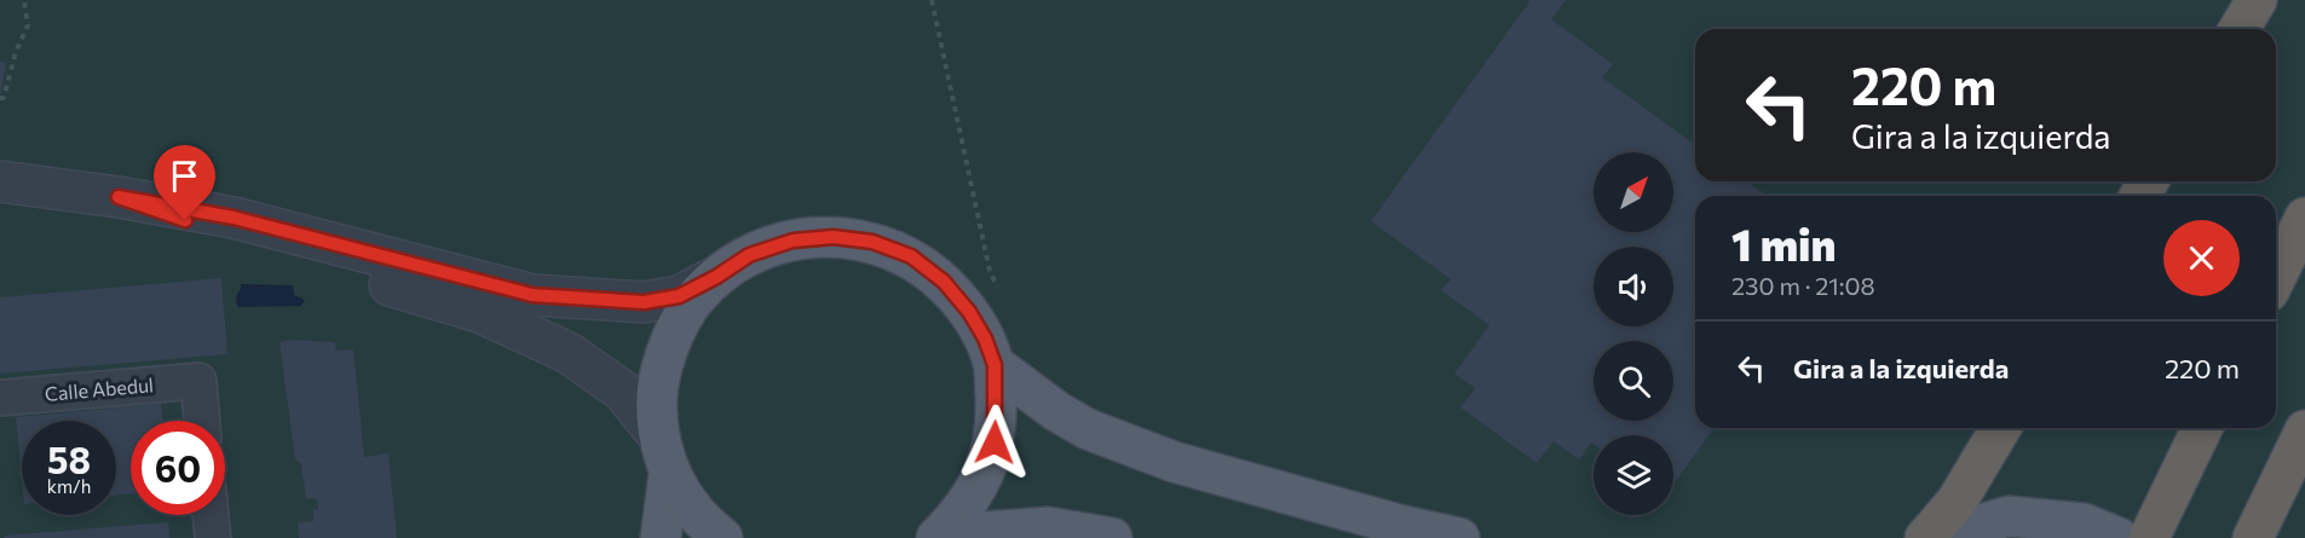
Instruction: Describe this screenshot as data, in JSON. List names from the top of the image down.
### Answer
{
  "streets": {
    "street": ["Calle Abedul"]
  },
  "north": "top right",
  "page": {
    "turn": ["220 m", "Gira a la izquierda"],
    "heading": ["1 min", "230 m · 21:08"],
    "list": [
      {
        "name": "Gira a la izquierda",
        "value": "220 m"
      }
    ],
    "speed": "58 km/h",
    "limit": "60"
  }
}
